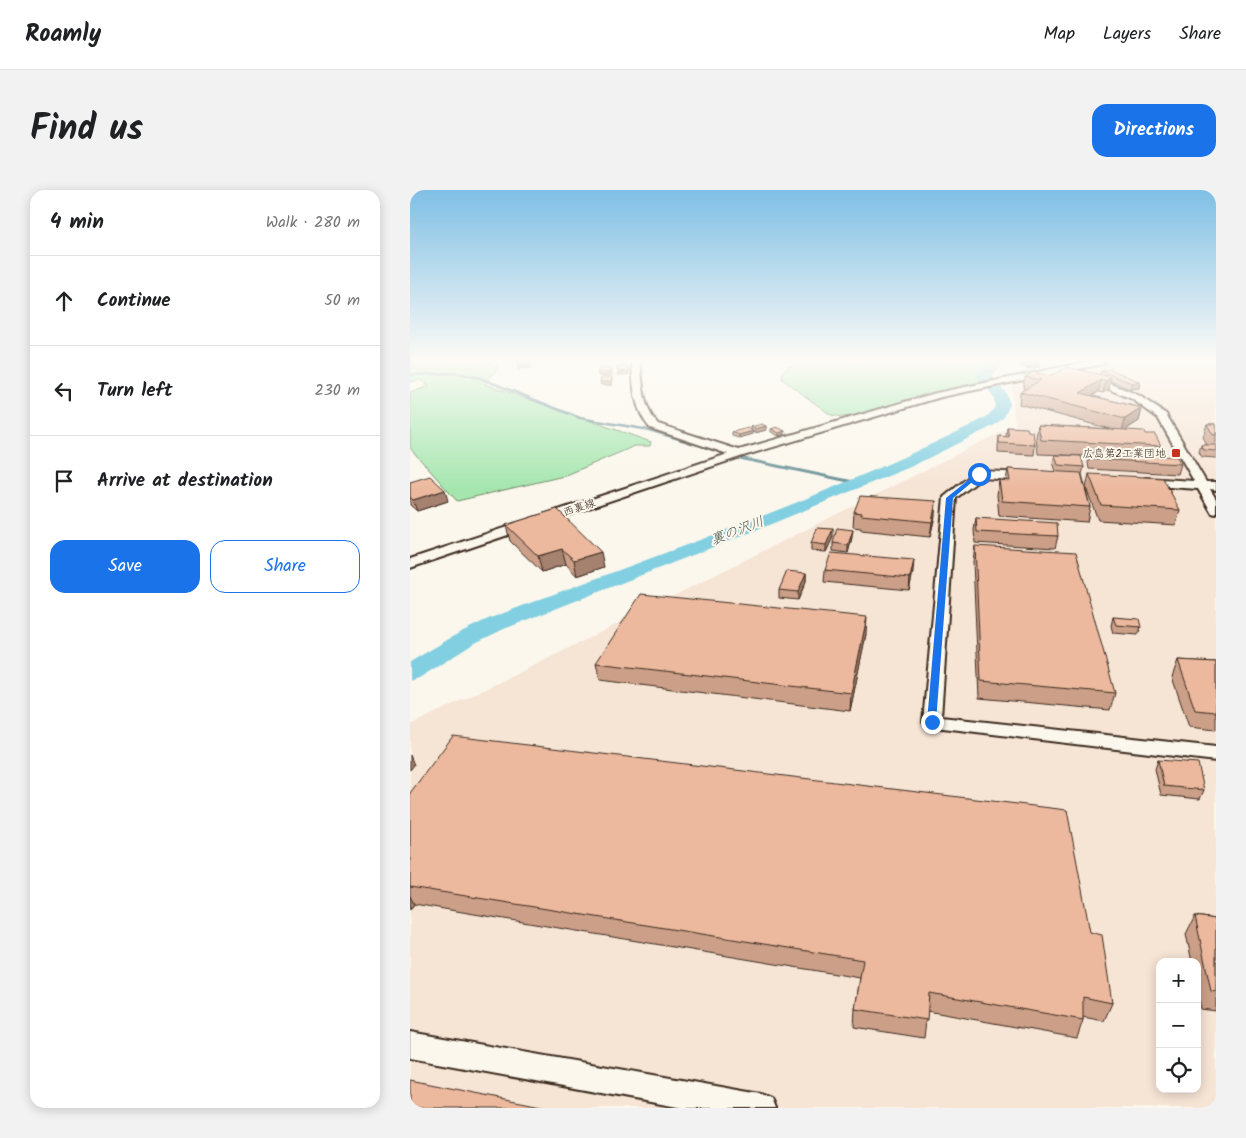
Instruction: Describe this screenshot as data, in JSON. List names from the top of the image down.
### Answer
{
  "streets": {
    "street": ["西裏線"]
  },
  "water": ["裏の沢川"],
  "places": {
    "transit": ["広島第2工業団地"]
  },
  "page": {
    "header": "Roamly",
    "nav": ["Map", "Layers", "Share"],
    "title": "Find us",
    "buttons": [
      "Directions",
      ["Save", "Share"]
    ],
    "heading": ["4 min", "Walk · 280 m"],
    "list": [
      ["Continue", "50 m"],
      ["Turn left", "230 m"],
      "Arrive at destination"
    ],
    "map_buttons": ["+", "−"]
  }
}
